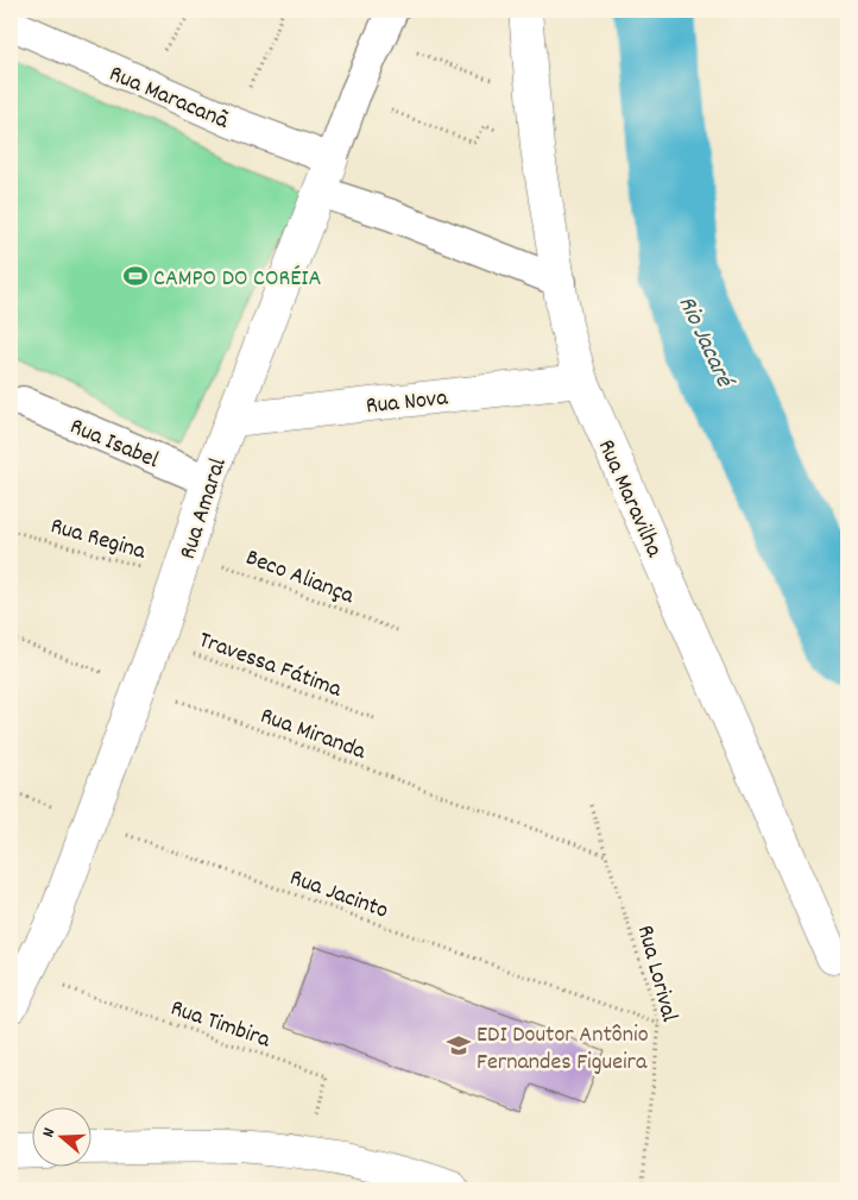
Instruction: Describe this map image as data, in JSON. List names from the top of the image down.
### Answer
{
  "streets": {
    "street": [
      "Rua Maracanã",
      "Rua Nova",
      "Rua Isabel",
      "Rua Maravilha",
      "Rua Amaral"
    ],
    "path": [
      "Rua Regina",
      "Beco Aliança",
      "Travessa Fátima",
      "Rua Miranda",
      "Rua Jacinto",
      "Rua Lorival",
      "Rua Timbira"
    ]
  },
  "crossings": [
    ["Rua Maracanã", "Rua Amaral"],
    ["Rua Nova", "Rua Maravilha"],
    ["Rua Nova", "Rua Amaral"],
    ["Rua Isabel", "Rua Amaral"],
    ["Rua Amaral", "Rua Regina"],
    ["Rua Amaral", "Beco Aliança"],
    ["Rua Amaral", "Travessa Fátima"],
    ["Rua Amaral", "Rua Miranda"],
    ["Rua Amaral", "Rua Jacinto"],
    ["Rua Amaral", "Rua Timbira"],
    ["Rua Regina", "Beco Aliança"],
    ["Rua Miranda", "Rua Lorival"],
    ["Rua Jacinto", "Rua Lorival"]
  ],
  "water": ["Rio Jacaré"],
  "places": {
    "sports": ["CAMPO DO CORÉIA"],
    "school or university": ["EDI Doutor Antônio Fernandes Figueira"]
  },
  "north": "left"
}
